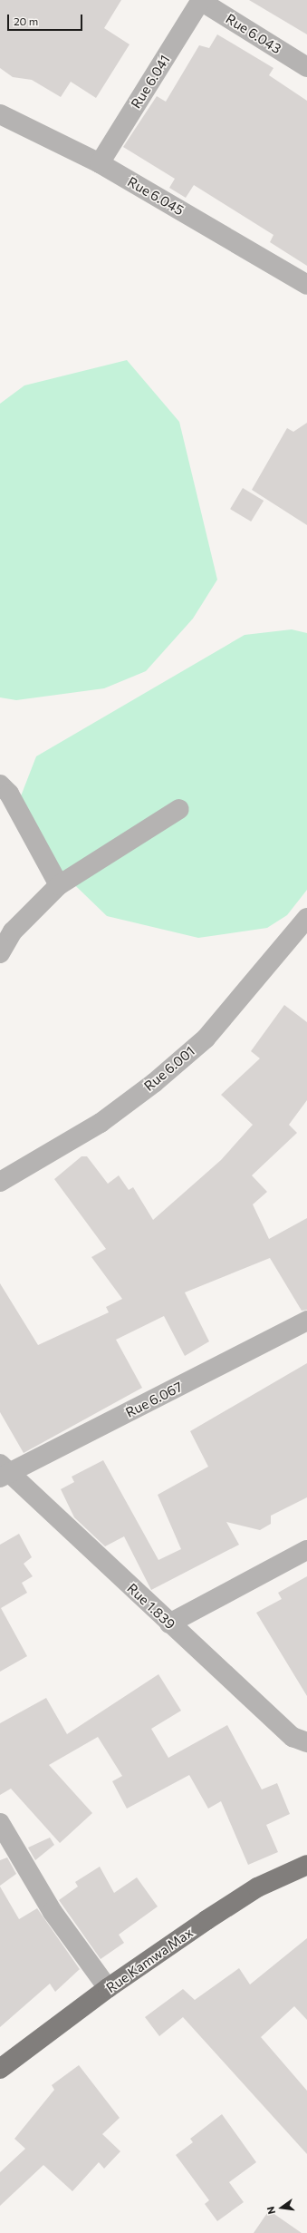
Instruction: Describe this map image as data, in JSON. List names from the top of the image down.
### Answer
{
  "streets": {
    "main road": ["Rue Kamwa Max"],
    "street": [
      "Rue 6.043",
      "Rue 6.041",
      "Rue 6.045",
      "Rue 6.001",
      "Rue 6.067",
      "Rue 1.839"
    ]
  },
  "crossings": [
    ["Rue 6.043", "Rue 6.041"],
    ["Rue 6.041", "Rue 6.045"],
    ["Rue 6.067", "Rue 1.839"]
  ],
  "scale_bar": "20 m",
  "north": "left"
}
